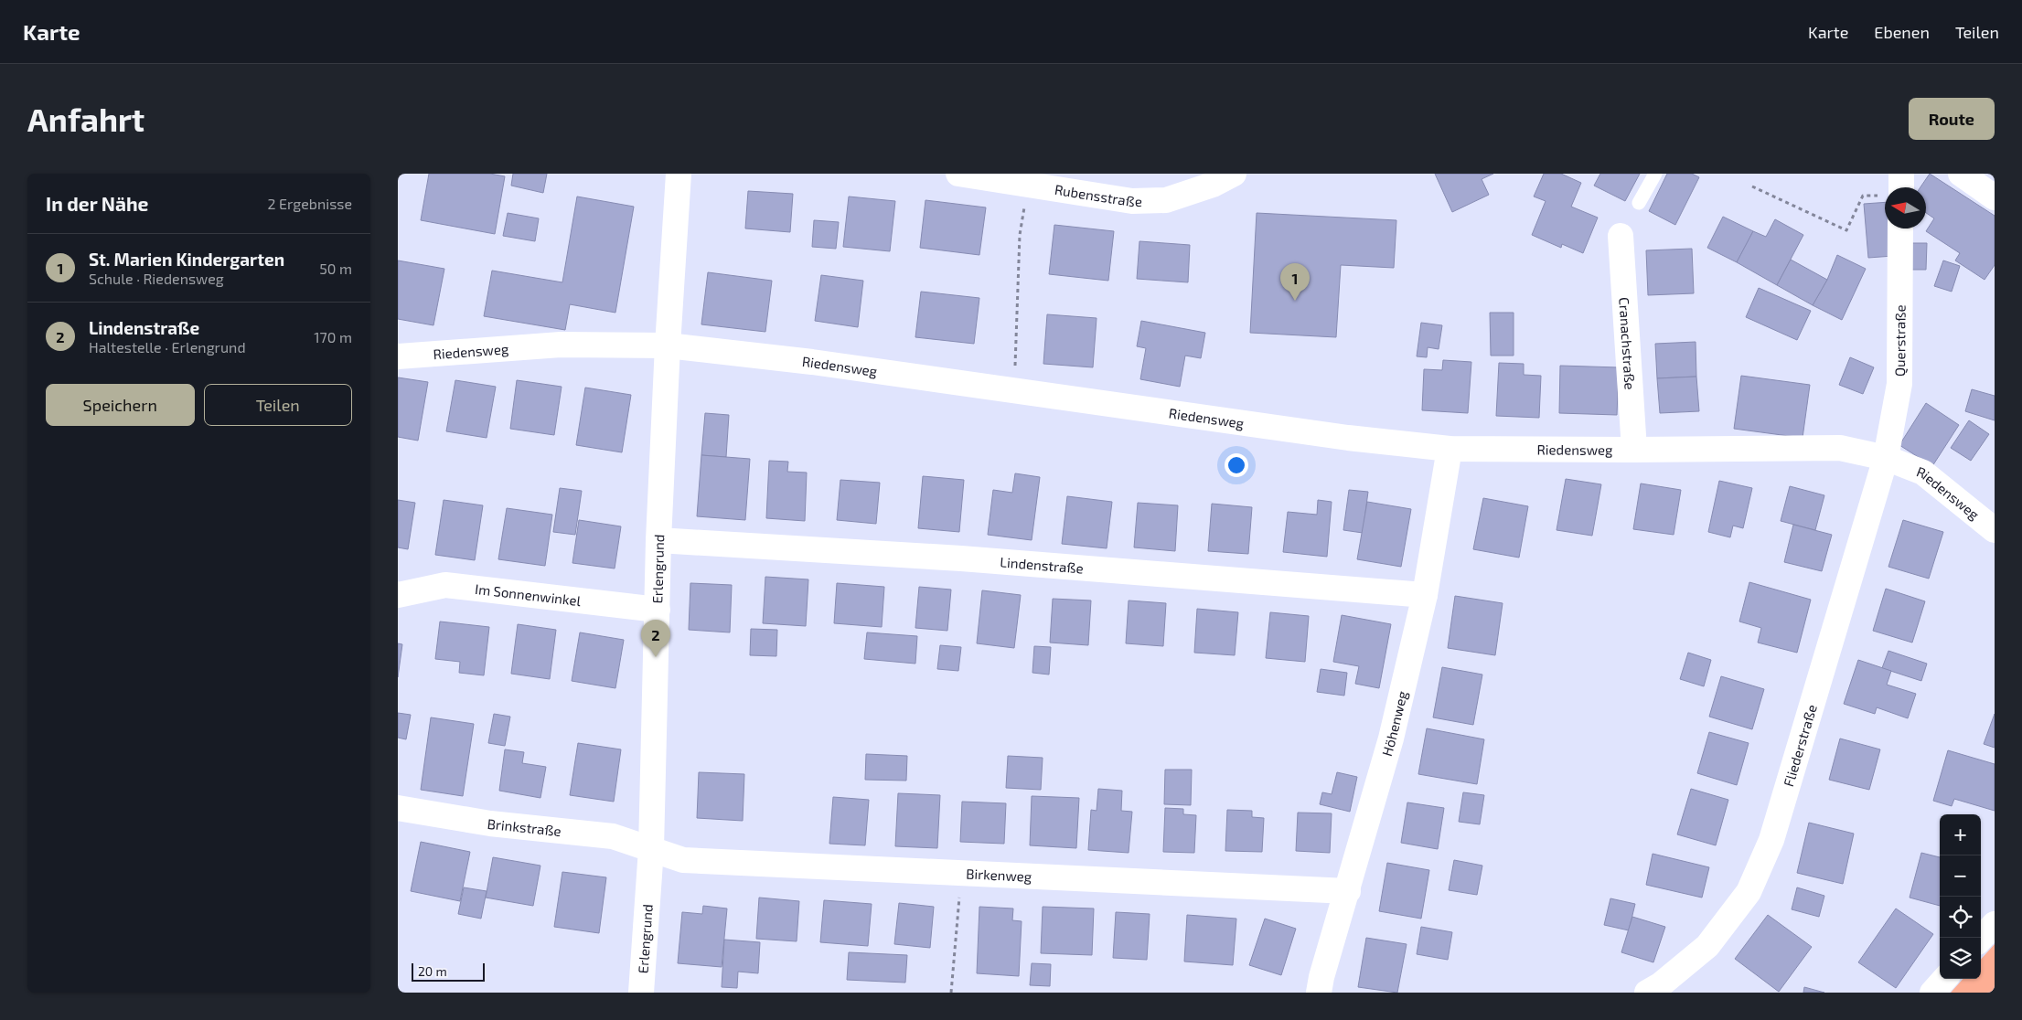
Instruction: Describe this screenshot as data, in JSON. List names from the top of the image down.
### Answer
{
  "streets": {
    "street": [
      "Rubensstraße",
      "Querstraße",
      "Cranachstraße",
      "Riedensweg",
      "Lindenstraße",
      "Erlengrund",
      "Im Sonnenwinkel",
      "Höhenweg",
      "Fliederstraße",
      "Brinkstraße",
      "Birkenweg"
    ]
  },
  "crossings": [
    ["Querstraße", "Riedensweg"],
    ["Querstraße", "Fliederstraße"],
    ["Cranachstraße", "Riedensweg"],
    ["Riedensweg", "Erlengrund"],
    ["Riedensweg", "Höhenweg"],
    ["Riedensweg", "Fliederstraße"],
    ["Lindenstraße", "Erlengrund"],
    ["Lindenstraße", "Höhenweg"],
    ["Erlengrund", "Im Sonnenwinkel"],
    ["Erlengrund", "Brinkstraße"],
    ["Erlengrund", "Birkenweg"],
    ["Höhenweg", "Birkenweg"],
    ["Brinkstraße", "Birkenweg"]
  ],
  "scale_bar": "20 m",
  "north": "left",
  "page": {
    "header": "Karte",
    "nav": ["Karte", "Ebenen", "Teilen"],
    "buttons": [
      "Route",
      ["Speichern", "Teilen"]
    ],
    "title": "Anfahrt",
    "heading": ["In der Nähe", "2 Ergebnisse"],
    "list": [
      {
        "mark": "1",
        "name": "St. Marien Kindergarten",
        "note": "Schule · Riedensweg",
        "value": "50 m"
      },
      {
        "mark": "2",
        "name": "Lindenstraße",
        "note": "Haltestelle · Erlengrund",
        "value": "170 m"
      }
    ],
    "pins": ["1", "2"],
    "map_buttons": ["+", "−"],
    "scale": "20 m"
  }
}
